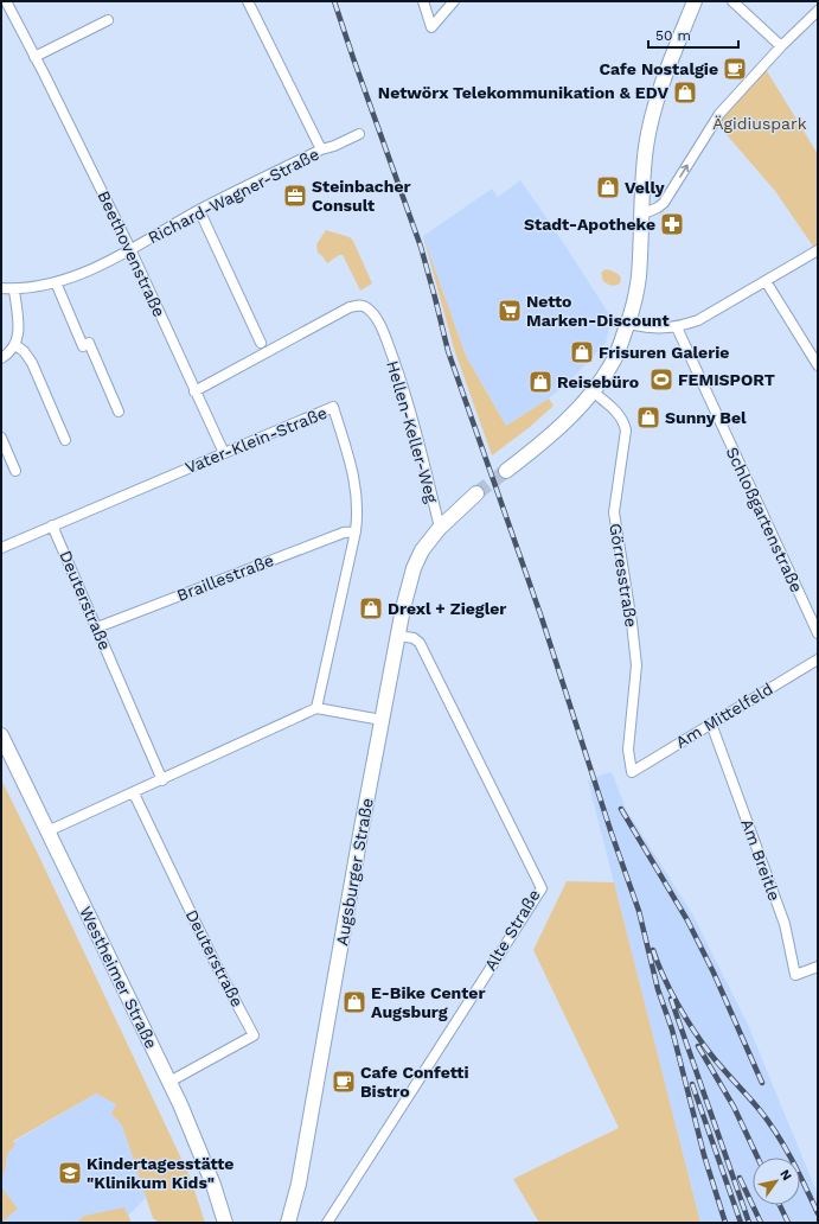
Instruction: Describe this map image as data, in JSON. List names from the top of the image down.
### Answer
{
  "streets": {
    "street": [
      "Richard-Wagner-Straße",
      "Beethovenstraße",
      "Hellen-Keller-Weg",
      "Vater-Klein-Straße",
      "Schloßgartenstraße",
      "Görresstraße",
      "Braillestraße",
      "Deuterstraße",
      "Am Mittelfeld",
      "Am Breitle",
      "Augsburger Straße",
      "Alte Straße",
      "Westheimer Straße"
    ]
  },
  "crossings": [
    ["Richard-Wagner-Straße", "Beethovenstraße"],
    ["Beethovenstraße", "Hellen-Keller-Weg"],
    ["Beethovenstraße", "Vater-Klein-Straße"],
    ["Hellen-Keller-Weg", "Augsburger Straße"],
    ["Vater-Klein-Straße", "Braillestraße"],
    ["Vater-Klein-Straße", "Deuterstraße"],
    ["Görresstraße", "Am Mittelfeld"],
    ["Braillestraße", "Deuterstraße"],
    ["Deuterstraße", "Westheimer Straße"],
    ["Am Mittelfeld", "Am Breitle"],
    ["Augsburger Straße", "Alte Straße"]
  ],
  "parks": ["Ägidiuspark"],
  "places": {
    "cafe": ["Cafe Nostalgie", "Cafe Confetti Bistro"],
    "shop": [
      "Netwörx Telekommunikation & EDV",
      "Velly",
      "Frisuren Galerie",
      "Reisebüro",
      "Sunny Bel",
      "Drexl + Ziegler",
      "E-Bike Center Augsburg"
    ],
    "office": ["Steinbacher Consult"],
    "pharmacy": ["Stadt-Apotheke"],
    "supermarket": ["Netto Marken-Discount"],
    "sports": ["FEMISPORT"],
    "school or university": ["Kindertagesstätte \"Klinikum Kids\""]
  },
  "scale_bar": "50 m",
  "north": "top right"
}
